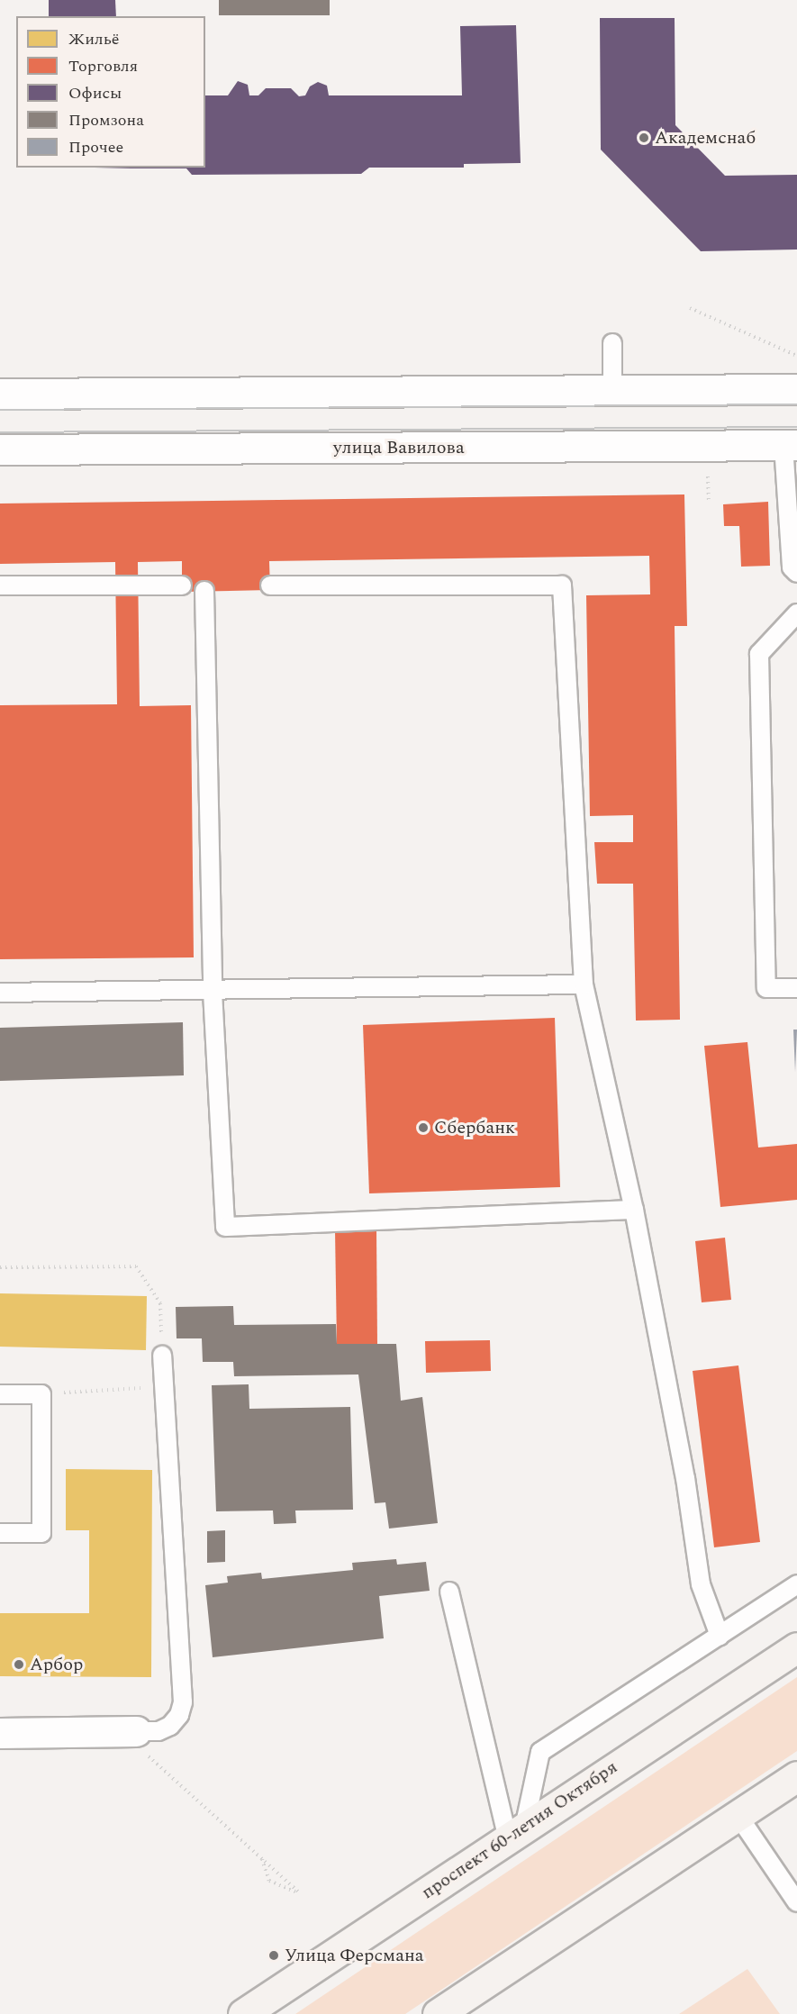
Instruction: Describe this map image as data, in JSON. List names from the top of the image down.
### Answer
{
  "streets": {
    "main road": ["улица Вавилова", "проспект 60-летия Октября"]
  },
  "places": [
    "Академснаб",
    "Сбербанк",
    "Арбор",
    "Улица Ферсмана"
  ],
  "legend": [
    "Жильё",
    "Торговля",
    "Офисы",
    "Промзона",
    "Прочее"
  ]
}
